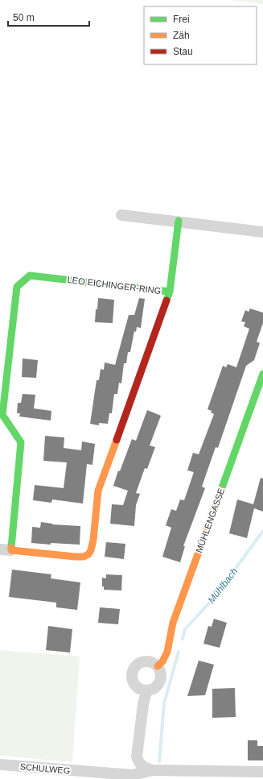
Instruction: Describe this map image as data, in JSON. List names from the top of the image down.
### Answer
{
  "streets": {
    "street": ["LEO EICHINGER-RING", "MÜHLENGASSE", "SCHULWEG"]
  },
  "water": ["Mühlbach"],
  "legend": ["Frei", "Zäh", "Stau"],
  "scale_bar": "50 m"
}
